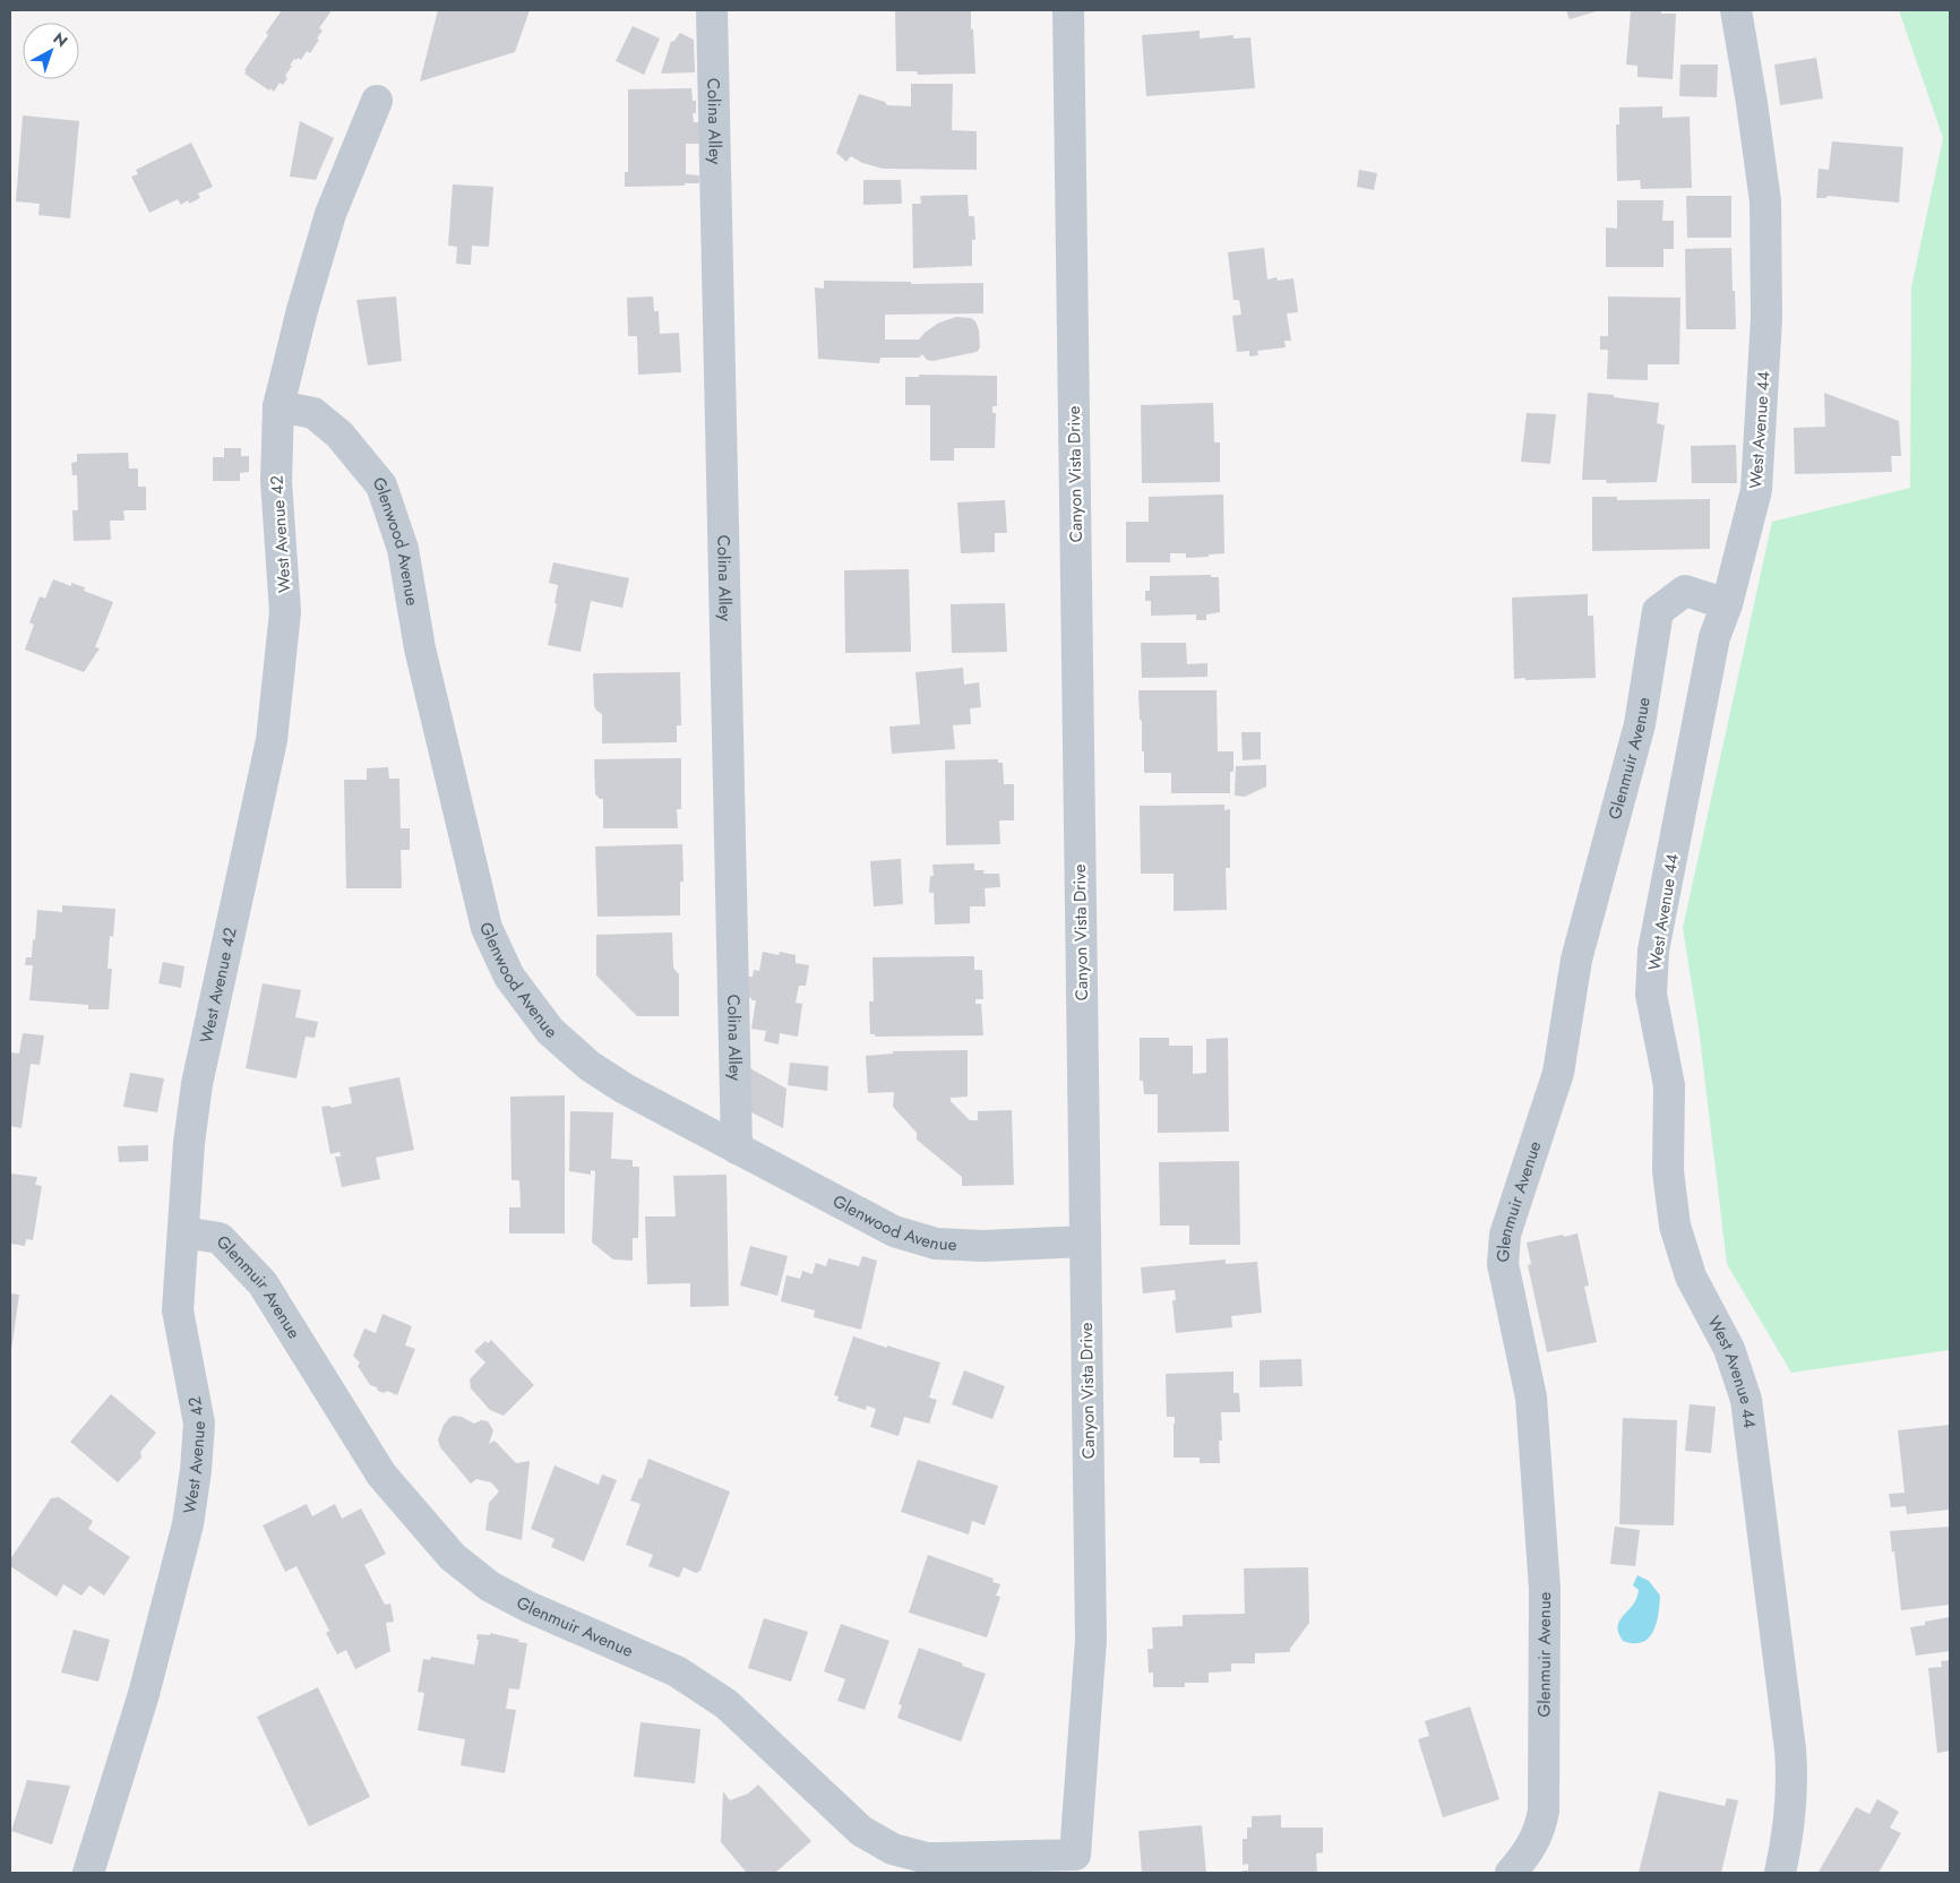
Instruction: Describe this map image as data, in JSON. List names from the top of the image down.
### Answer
{
  "streets": {
    "street": [
      "Colina Alley",
      "West Avenue 44",
      "Canyon Vista Drive",
      "West Avenue 42",
      "Glenwood Avenue",
      "Glenmuir Avenue"
    ]
  },
  "crossings": [
    ["Colina Alley", "Glenwood Avenue"],
    ["West Avenue 44", "Glenmuir Avenue"],
    ["Canyon Vista Drive", "Glenwood Avenue"],
    ["Canyon Vista Drive", "Glenmuir Avenue"],
    ["West Avenue 42", "Glenwood Avenue"],
    ["West Avenue 42", "Glenmuir Avenue"]
  ],
  "north": "top right"
}
